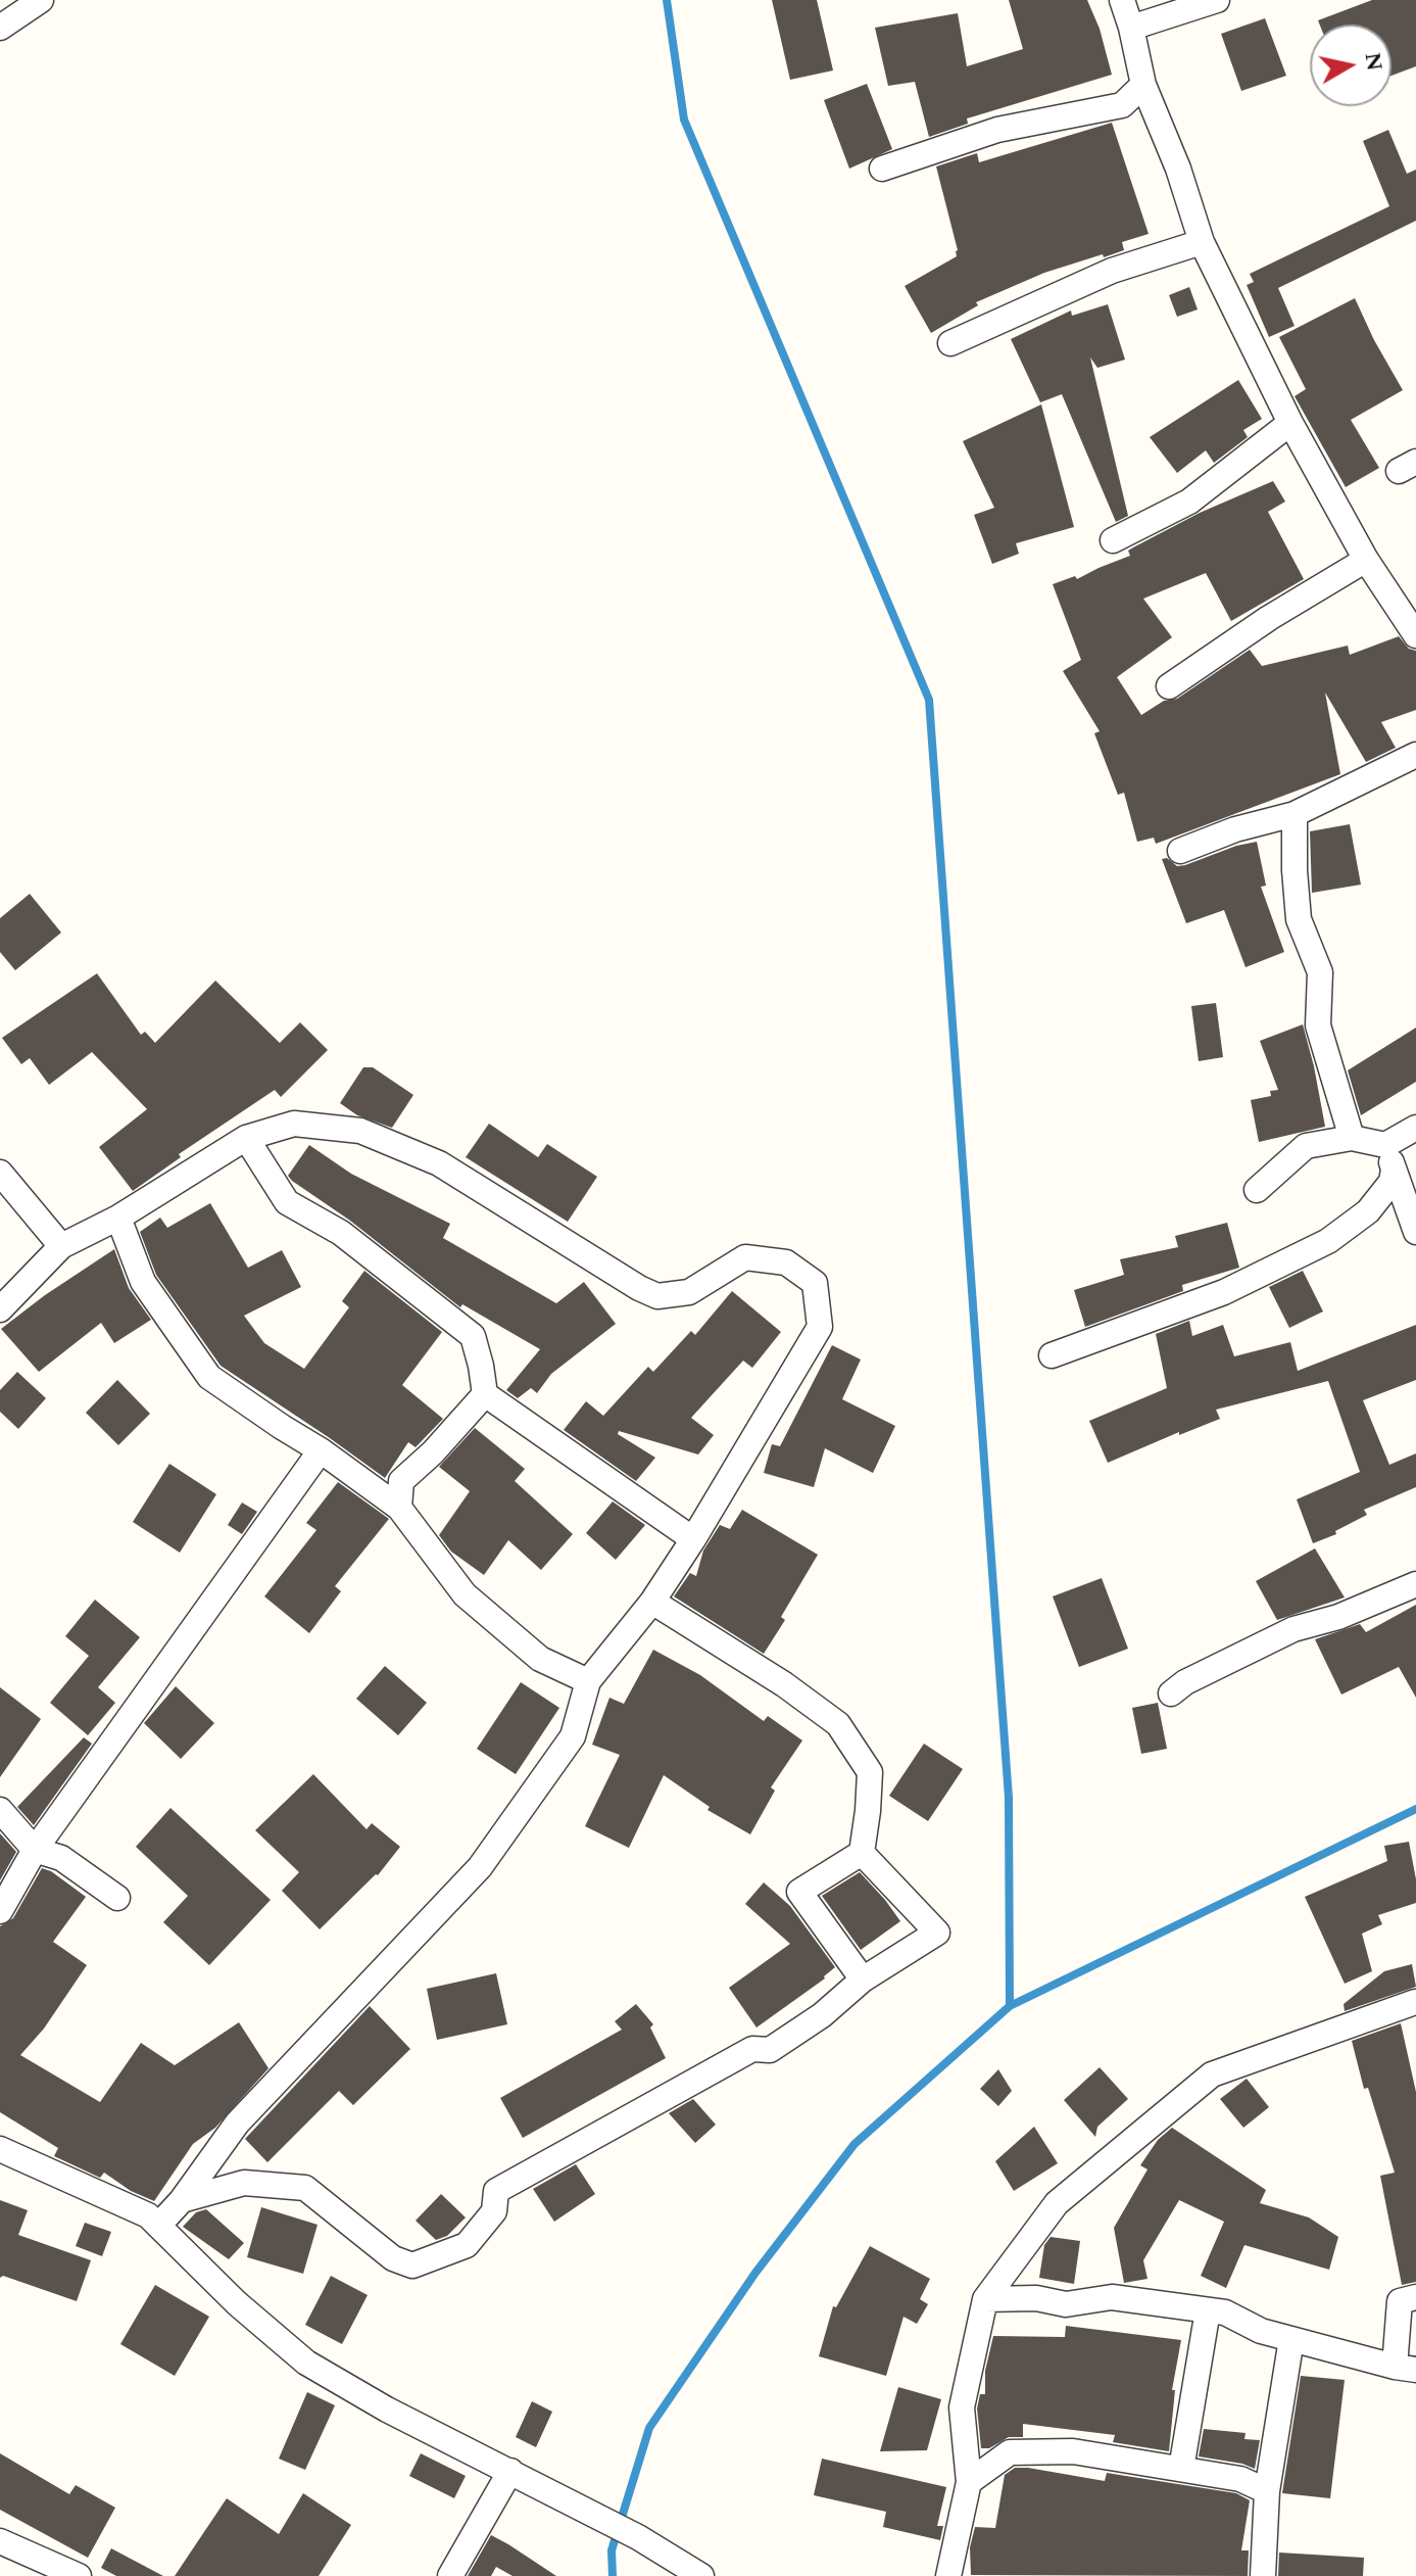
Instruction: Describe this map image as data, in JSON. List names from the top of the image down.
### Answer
{
  "north": "right"
}
